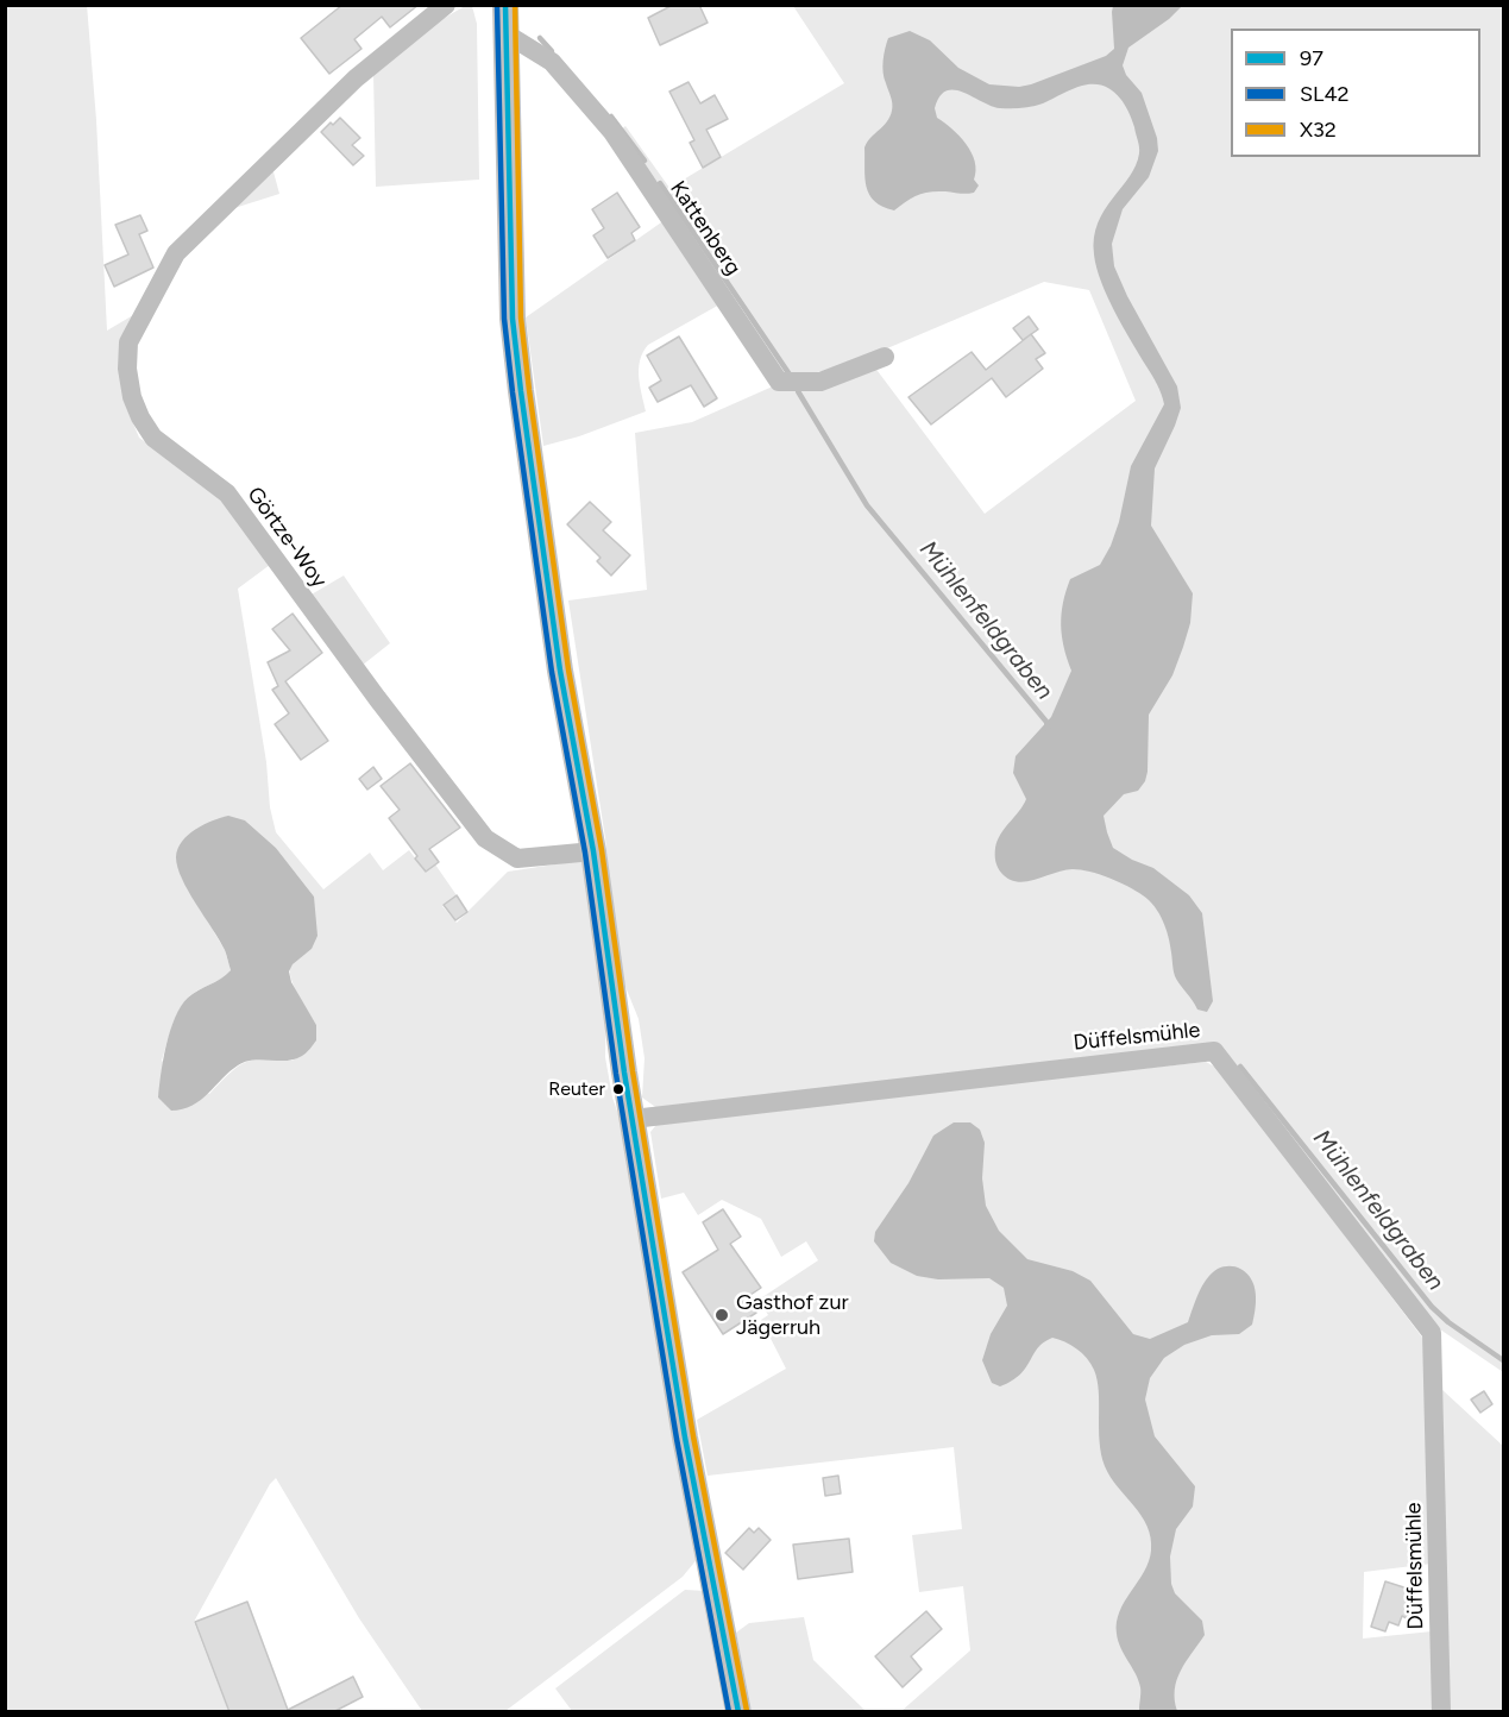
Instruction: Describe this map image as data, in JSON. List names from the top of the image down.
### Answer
{
  "streets": {
    "street": ["Kattenberg", "Görtze-Woy", "Düffelsmühle"]
  },
  "water": ["Mühlenfeldgraben"],
  "places": ["Reuter", "Gasthof zur Jägerruh"],
  "lines": ["transit line 97", "transit line SL42", "transit line X32"],
  "legend": ["97", "SL42", "X32"]
}
